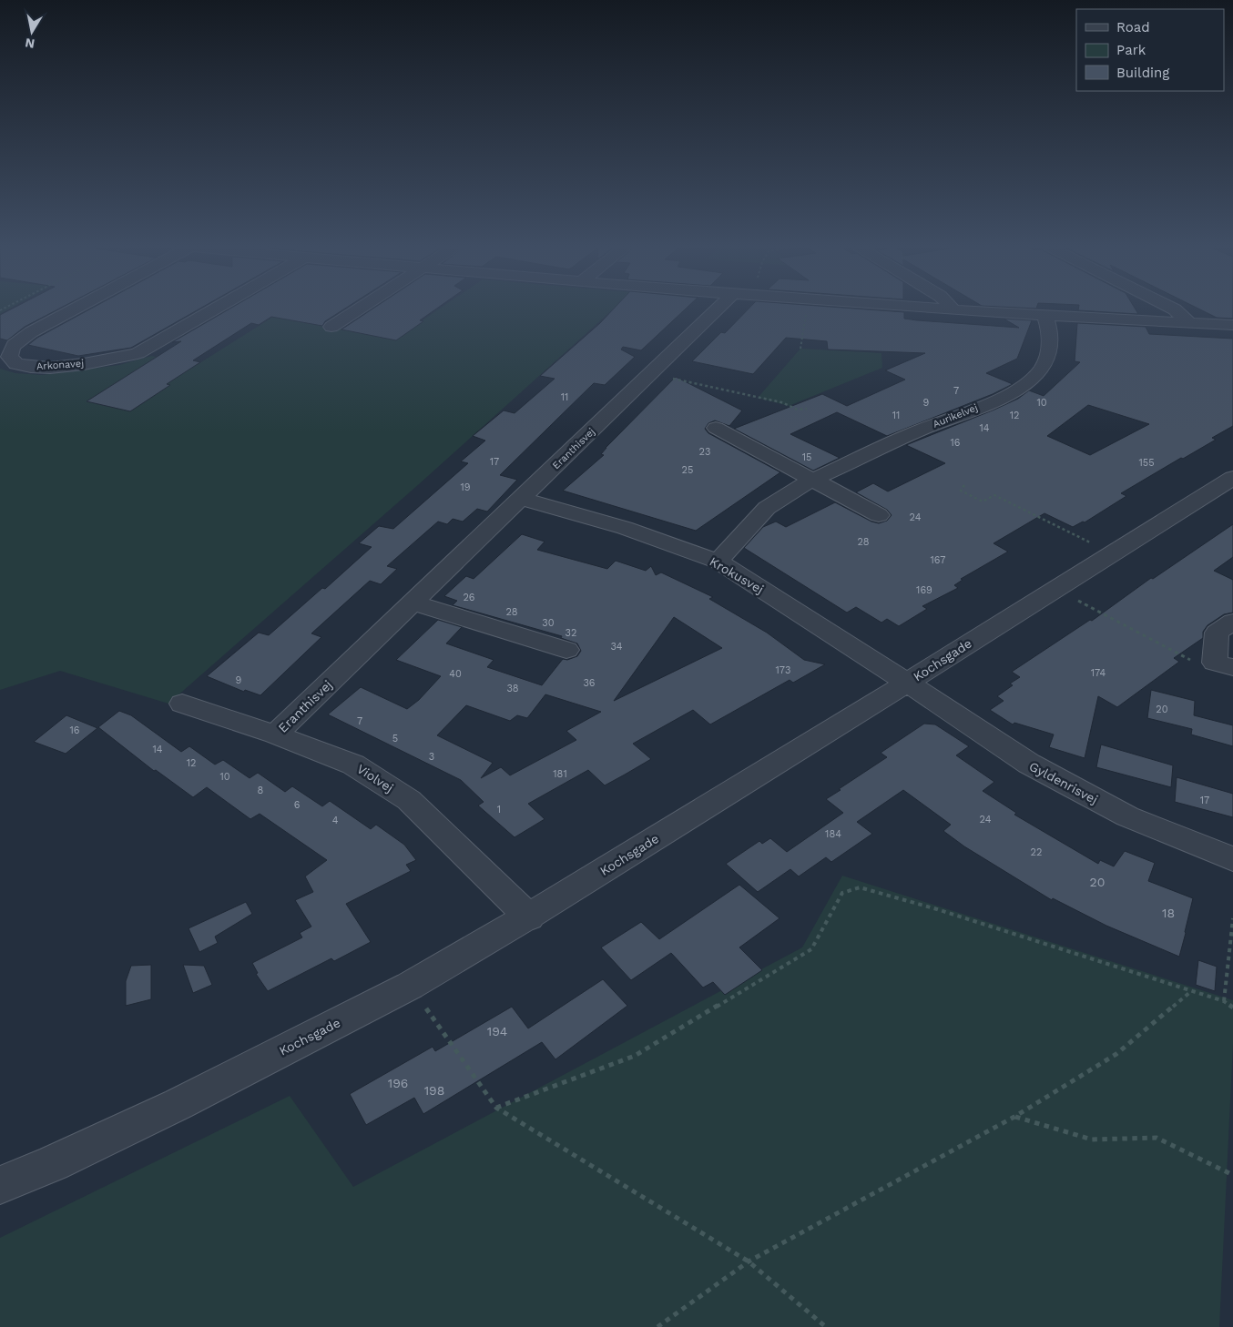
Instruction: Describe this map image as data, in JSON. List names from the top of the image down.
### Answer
{
  "streets": {
    "street": [
      "Arkonavej",
      "Aurikelvej",
      "Eranthisvej",
      "Krokusvej",
      "Kochsgade",
      "Violvej",
      "Gyldenrisvej"
    ]
  },
  "crossings": [
    ["Aurikelvej", "Krokusvej"],
    ["Eranthisvej", "Krokusvej"],
    ["Eranthisvej", "Violvej"],
    ["Krokusvej", "Kochsgade"],
    ["Krokusvej", "Gyldenrisvej"],
    ["Kochsgade", "Violvej"],
    ["Kochsgade", "Gyldenrisvej"]
  ],
  "house_numbers": [
    "7",
    "11",
    "9",
    "10",
    "11",
    "12",
    "14",
    "16",
    "23",
    "15",
    "17",
    "155",
    "25",
    "19",
    "24",
    "28",
    "167",
    "169",
    "26",
    "28",
    "30",
    "32",
    "34",
    "173",
    "174",
    "40",
    "9",
    "36",
    "38",
    "20",
    "7",
    "16",
    "5",
    "14",
    "3",
    "12",
    "181",
    "10",
    "8",
    "17",
    "6",
    "1",
    "24",
    "4",
    "184",
    "22",
    "20",
    "18",
    "194",
    "196",
    "198"
  ],
  "legend": ["Road", "Park", "Building"],
  "north": "bottom"
}
